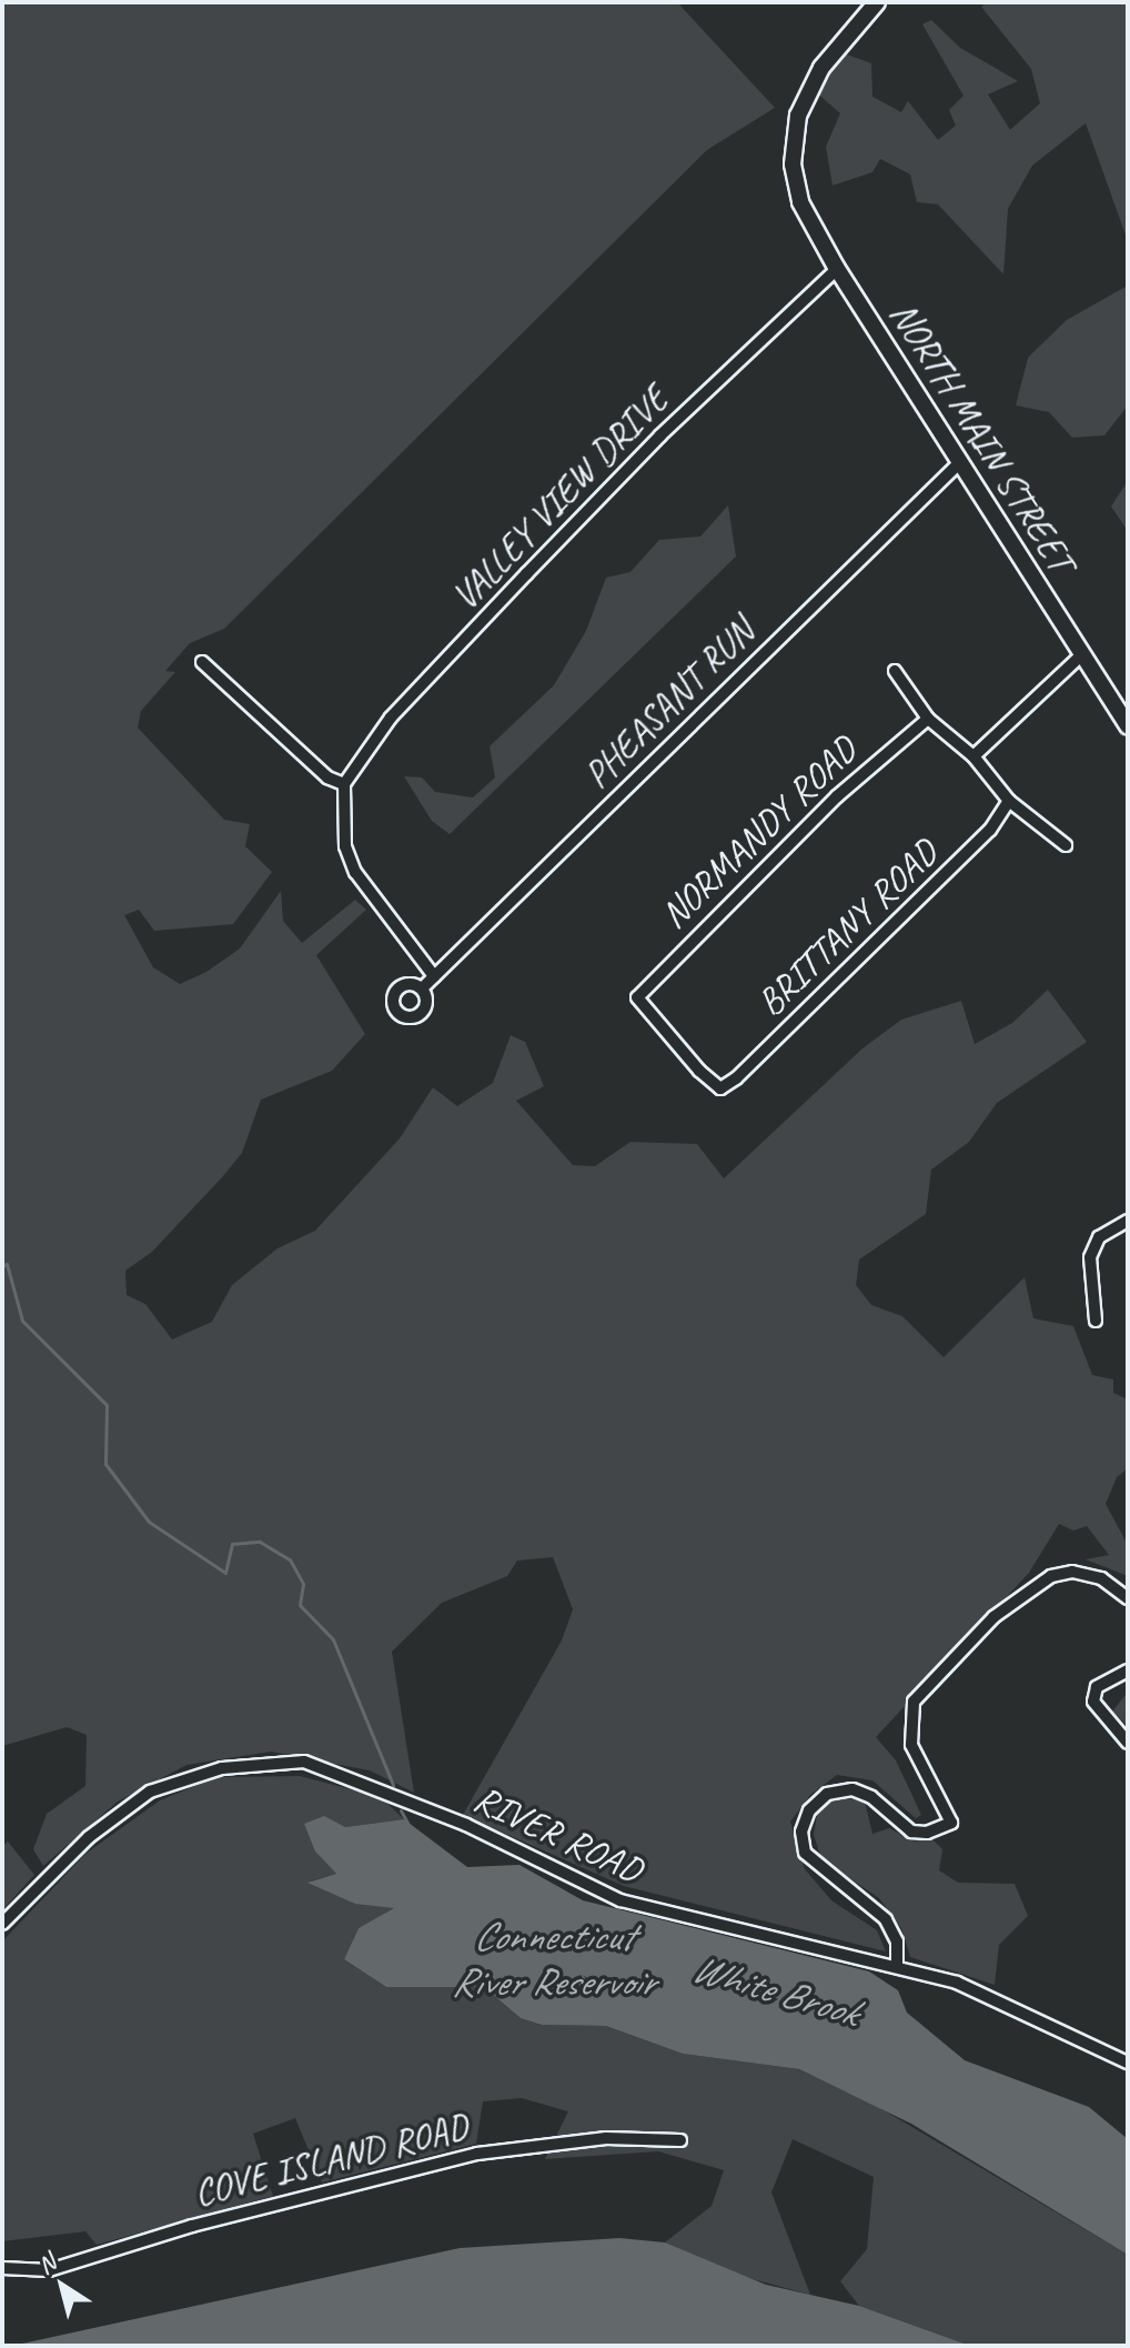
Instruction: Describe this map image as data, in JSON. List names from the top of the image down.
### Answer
{
  "streets": {
    "street": [
      "NORTH MAIN STREET",
      "VALLEY VIEW DRIVE",
      "PHEASANT RUN",
      "NORMANDY ROAD",
      "BRITTANY ROAD",
      "RIVER ROAD",
      "COVE ISLAND ROAD"
    ]
  },
  "crossings": [
    ["NORTH MAIN STREET", "VALLEY VIEW DRIVE"],
    ["NORTH MAIN STREET", "PHEASANT RUN"],
    ["NORMANDY ROAD", "BRITTANY ROAD"]
  ],
  "water": ["Connecticut River Reservoir", "White Brook"],
  "north": "top left"
}
